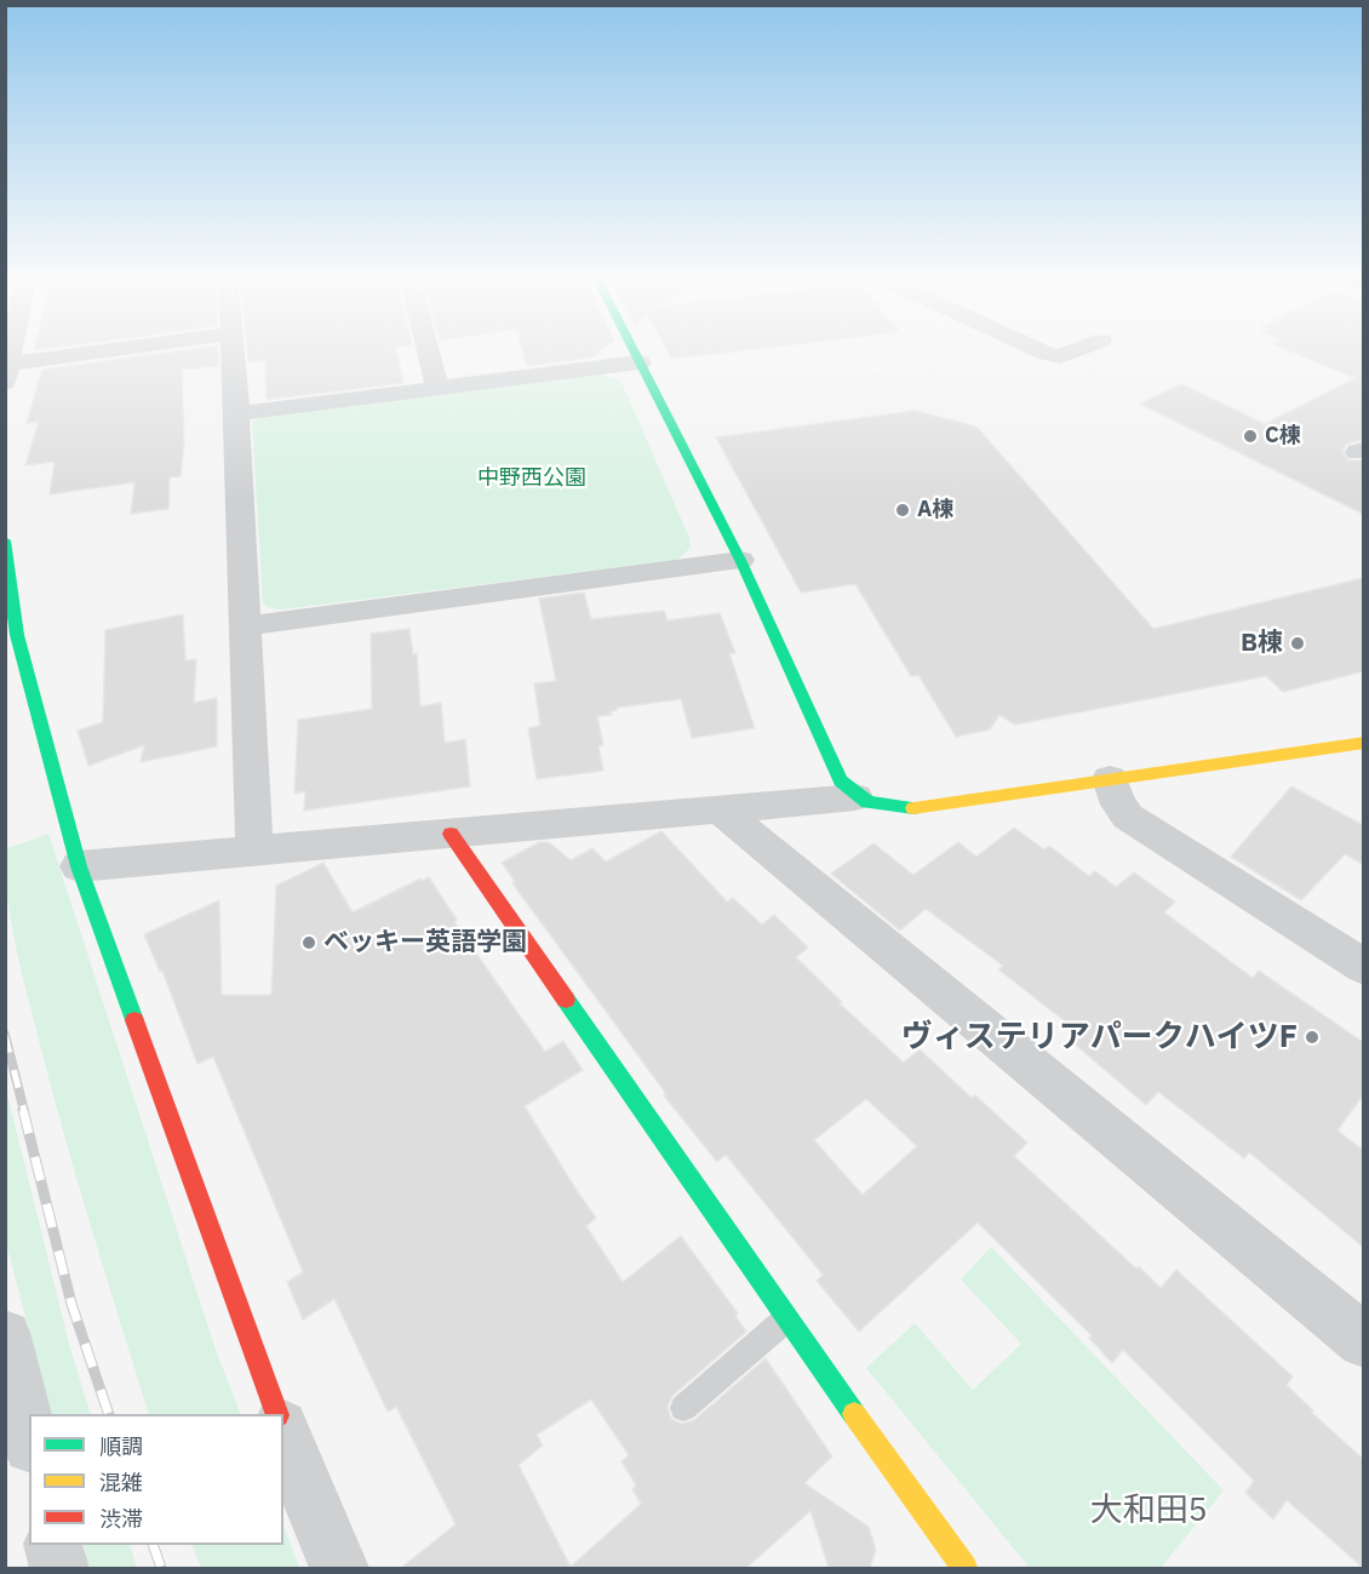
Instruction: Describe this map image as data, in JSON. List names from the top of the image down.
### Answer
{
  "districts": ["大和田5"],
  "parks": ["中野西公園"],
  "places": [
    "C棟",
    "A棟",
    "B棟",
    "ベッキー英語学園",
    "ヴィステリアパークハイツF"
  ],
  "legend": ["順調", "混雑", "渋滞"]
}
